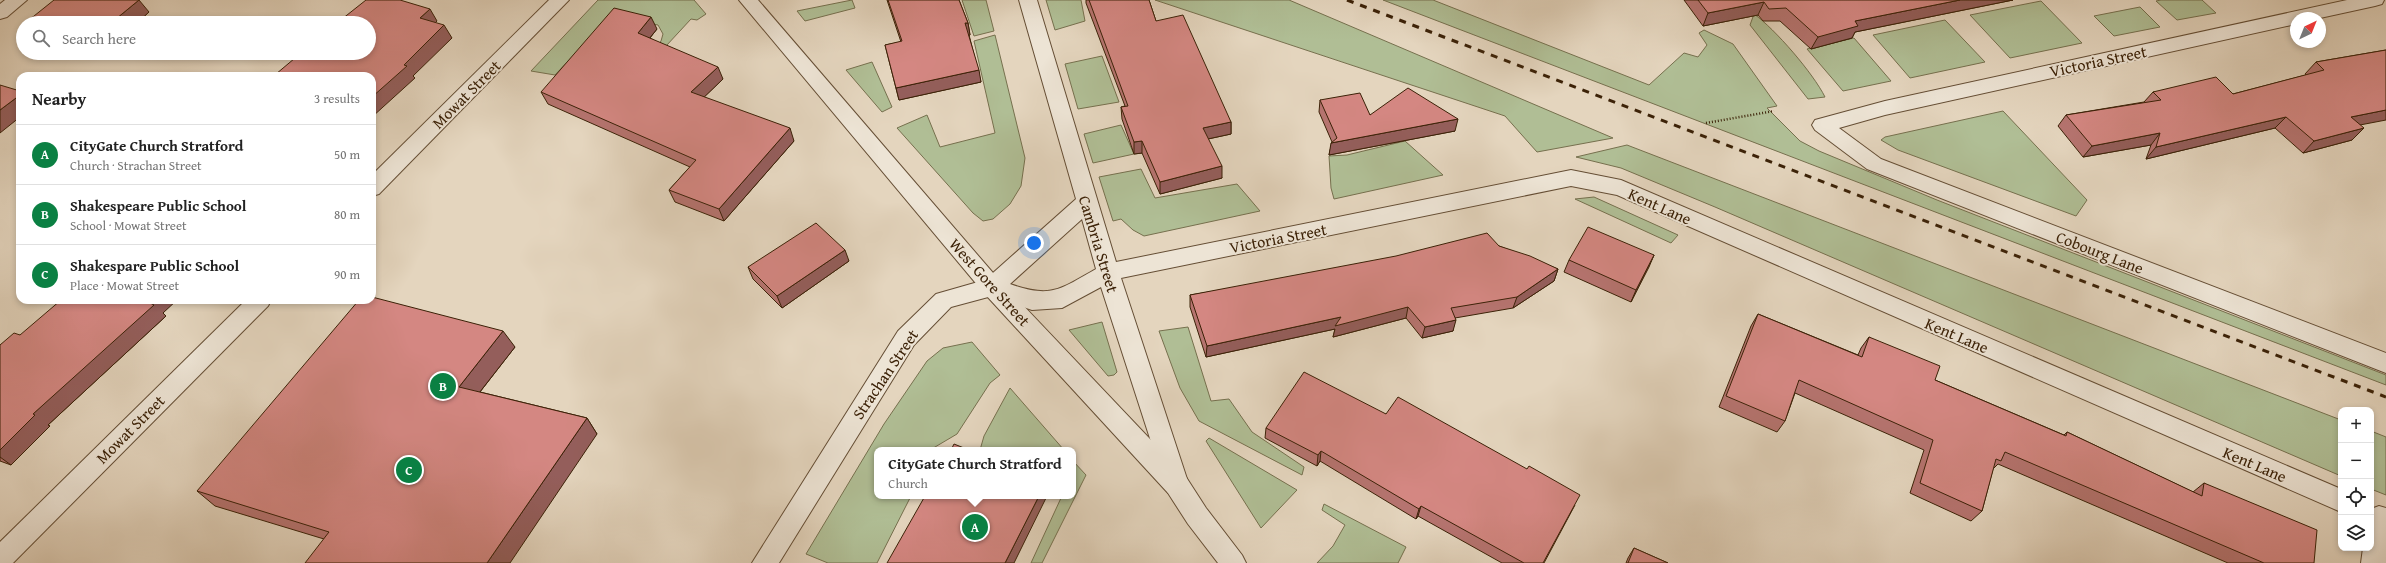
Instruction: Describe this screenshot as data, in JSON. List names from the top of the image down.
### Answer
{
  "streets": {
    "street": [
      "Victoria Street",
      "Mowat Street",
      "Kent Lane",
      "Cambria Street",
      "Cobourg Lane",
      "West Gore Street",
      "Strachan Street"
    ]
  },
  "crossings": [
    ["Victoria Street", "Kent Lane"],
    ["Victoria Street", "Cambria Street"],
    ["Victoria Street", "Cobourg Lane"],
    ["Victoria Street", "West Gore Street"],
    ["Victoria Street", "Strachan Street"],
    ["Cambria Street", "West Gore Street"],
    ["Cambria Street", "Strachan Street"],
    ["West Gore Street", "Strachan Street"]
  ],
  "north": "top right",
  "page": {
    "search": "Search here",
    "heading": ["Nearby", "3 results"],
    "list": [
      {
        "mark": "A",
        "name": "CityGate Church Stratford",
        "note": "Church · Strachan Street",
        "value": "50 m"
      },
      {
        "mark": "B",
        "name": "Shakespeare Public School",
        "note": "School · Mowat Street",
        "value": "80 m"
      },
      {
        "mark": "C",
        "name": "Shakespare Public School",
        "note": "Place · Mowat Street",
        "value": "90 m"
      }
    ],
    "pins": ["B", "C", "A"],
    "map_buttons": ["+", "−"],
    "popup": ["CityGate Church Stratford", "Church"]
  }
}
